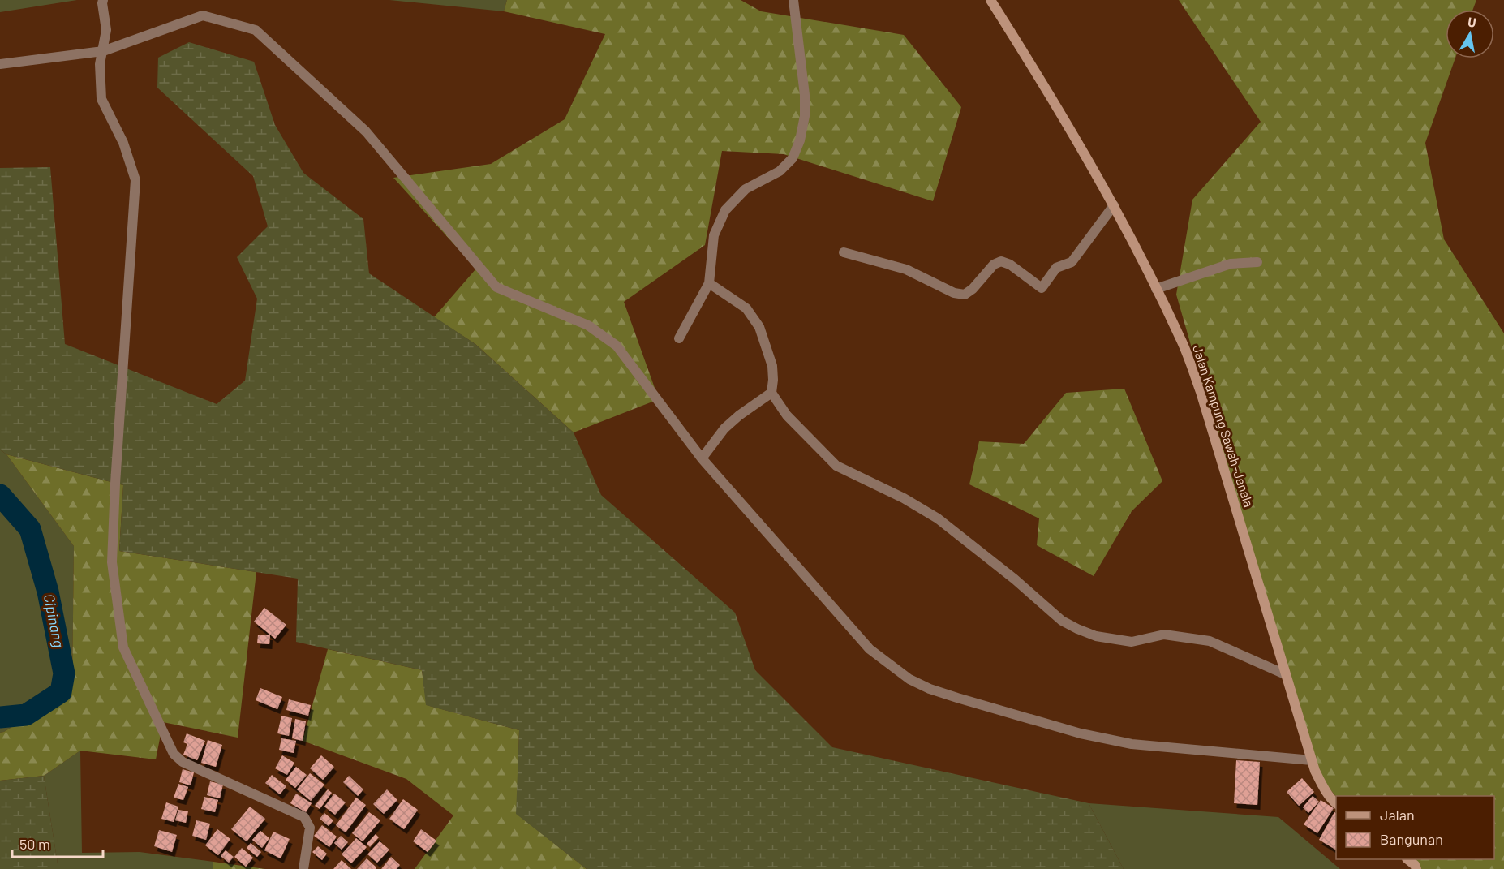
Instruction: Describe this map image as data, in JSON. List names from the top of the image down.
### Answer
{
  "streets": {
    "main road": ["Jalan Kampung Sawah–Janala"]
  },
  "water": ["Cipinang"],
  "legend": ["Jalan", "Bangunan"],
  "scale_bar": "50 m",
  "north": "top"
}
